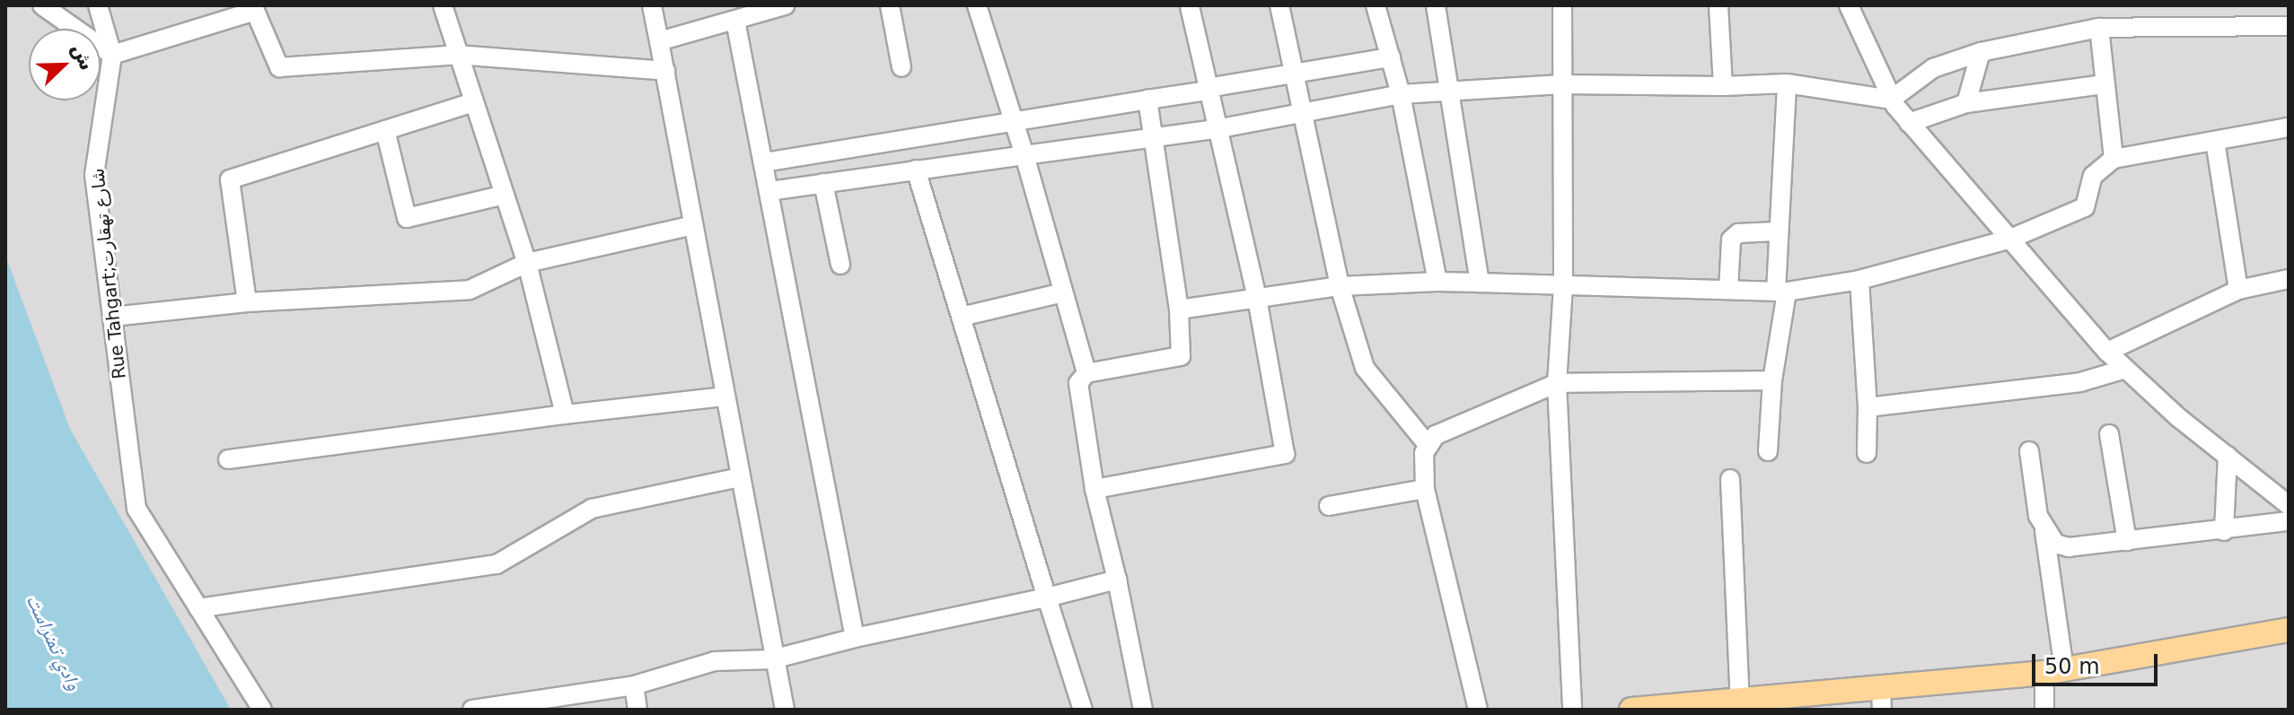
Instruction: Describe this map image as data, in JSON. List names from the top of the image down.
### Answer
{
  "streets": {
    "street": ["Rue Tahgart;شارع تهقارت"]
  },
  "water": ["وادي تمنراست"],
  "scale_bar": "50 m",
  "north": "top right"
}
